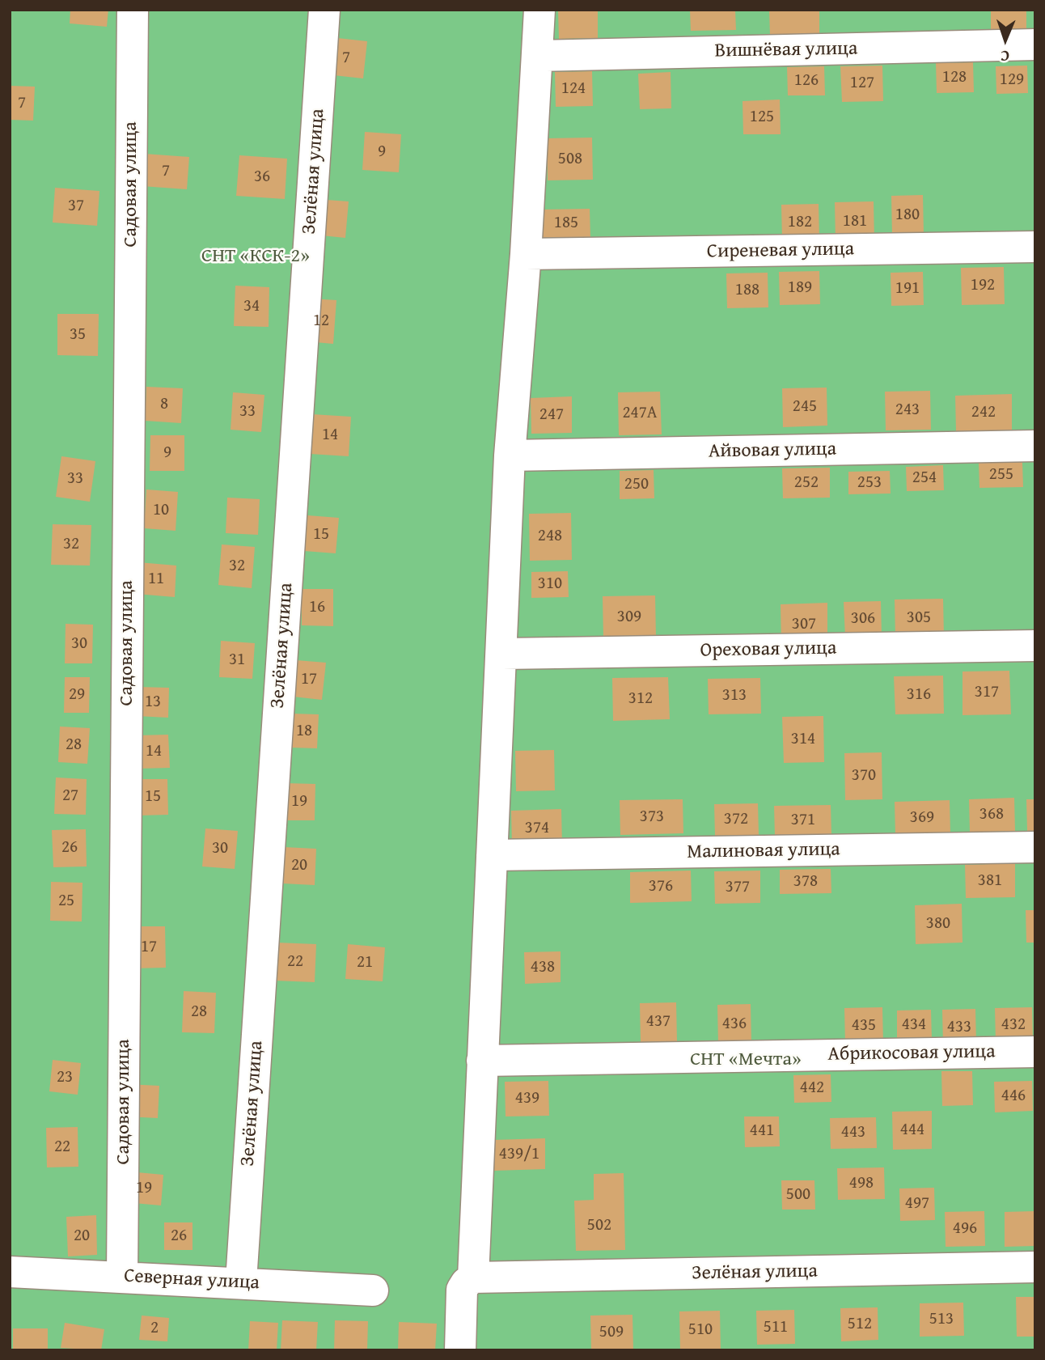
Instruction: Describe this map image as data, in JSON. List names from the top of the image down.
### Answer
{
  "streets": {
    "street": [
      "Вишнёвая улица",
      "Зелёная улица",
      "Садовая улица",
      "Сиреневая улица",
      "Айвовая улица",
      "Ореховая улица",
      "Малиновая улица",
      "Абрикосовая улица",
      "Северная улица"
    ]
  },
  "crossings": [
    ["Зелёная улица", "Северная улица"],
    ["Садовая улица", "Северная улица"]
  ],
  "parks": ["СНТ «КСК-2»", "СНТ «Мечта»"],
  "house_numbers": [
    "7",
    "128",
    "129",
    "126",
    "127",
    "124",
    "7",
    "125",
    "9",
    "508",
    "7",
    "36",
    "37",
    "180",
    "181",
    "182",
    "185",
    "192",
    "189",
    "191",
    "188",
    "34",
    "12",
    "35",
    "8",
    "245",
    "243",
    "33",
    "242",
    "247А",
    "247",
    "14",
    "9",
    "255",
    "254",
    "33",
    "252",
    "253",
    "250",
    "10",
    "15",
    "248",
    "32",
    "32",
    "11",
    "310",
    "16",
    "309",
    "305",
    "306",
    "307",
    "30",
    "31",
    "17",
    "317",
    "29",
    "316",
    "313",
    "312",
    "13",
    "18",
    "314",
    "28",
    "14",
    "370",
    "27",
    "15",
    "19",
    "368",
    "373",
    "369",
    "372",
    "371",
    "374",
    "26",
    "30",
    "20",
    "381",
    "378",
    "376",
    "377",
    "25",
    "380",
    "17",
    "22",
    "21",
    "438",
    "28",
    "437",
    "436",
    "434",
    "432",
    "435",
    "433",
    "23",
    "442",
    "446",
    "439",
    "444",
    "441",
    "443",
    "22",
    "439/1",
    "498",
    "19",
    "500",
    "497",
    "502",
    "496",
    "20",
    "26",
    "513",
    "512",
    "511",
    "2",
    "510",
    "509"
  ],
  "north": "bottom"
}
